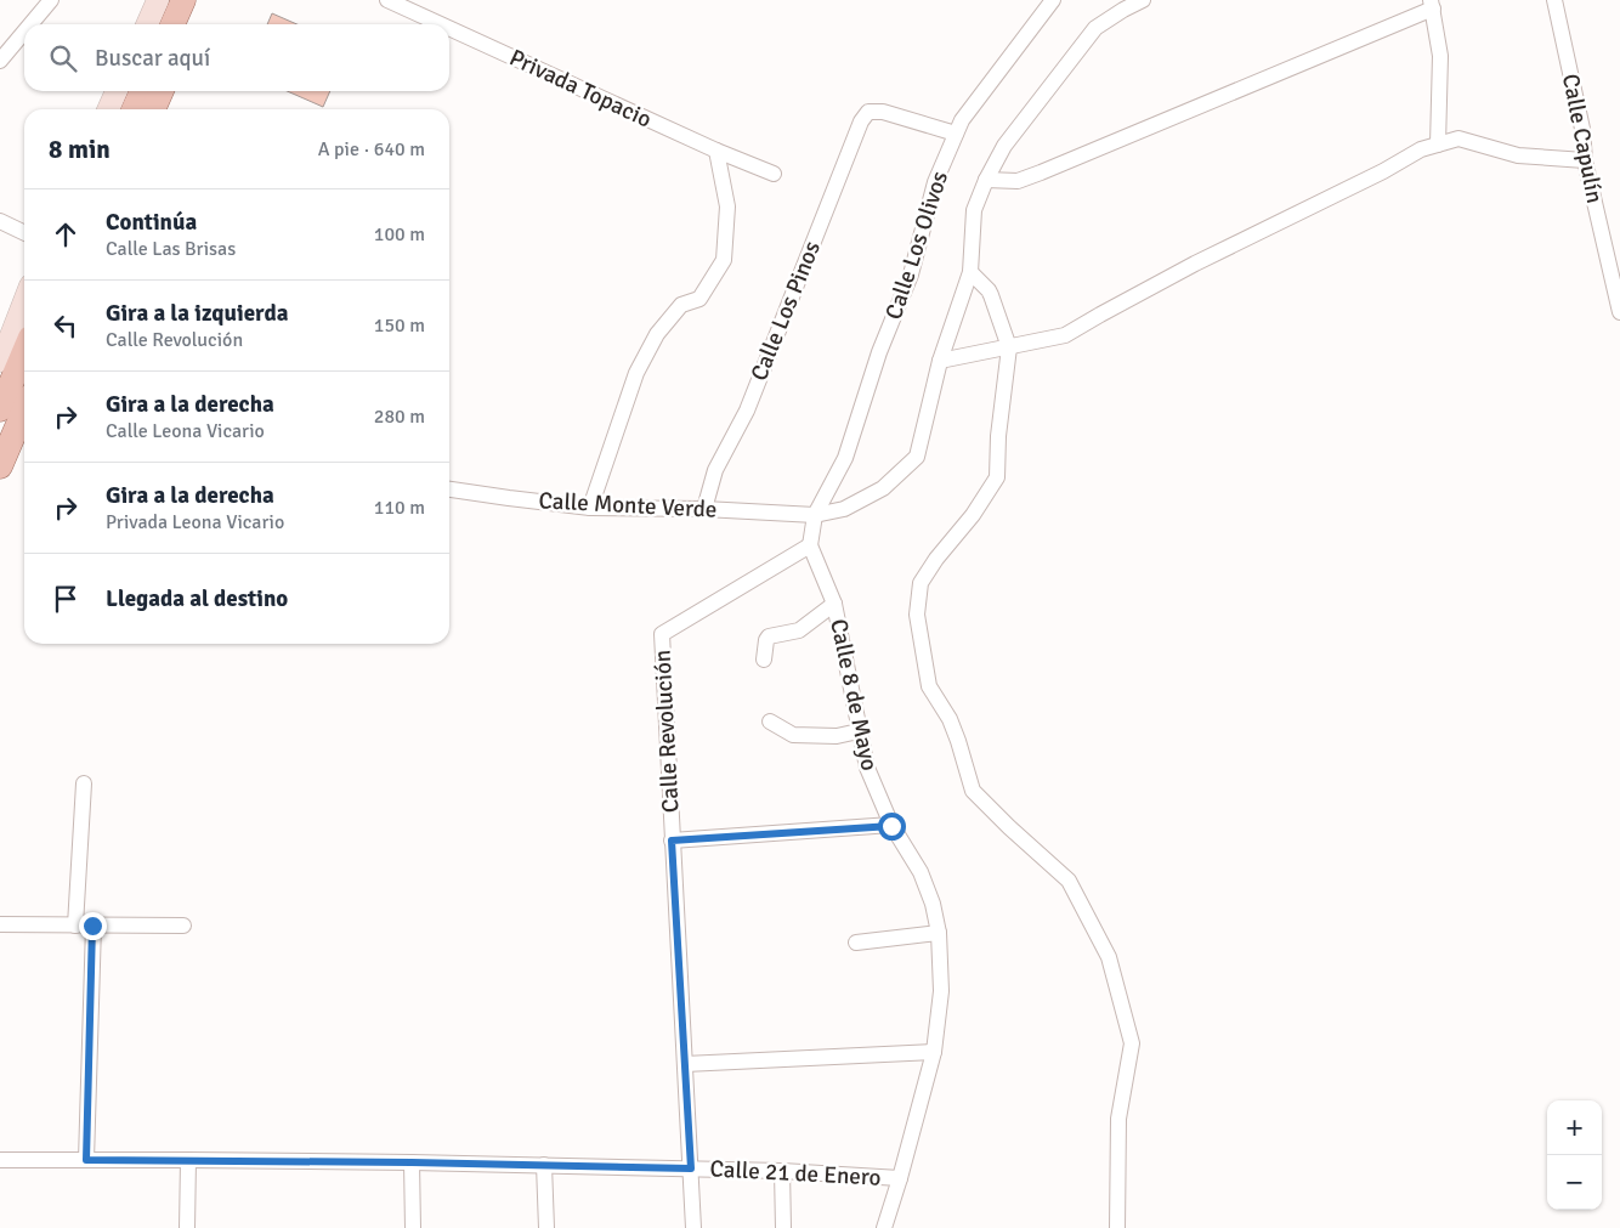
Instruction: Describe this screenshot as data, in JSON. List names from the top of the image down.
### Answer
{
  "streets": {
    "street": [
      "Privada Topacio",
      "Calle Capulín",
      "Calle Los Olivos",
      "Calle Los Pinos",
      "Calle Monte Verde",
      "Calle 8 de Mayo",
      "Calle Revolución",
      "Calle 21 de Enero"
    ]
  },
  "crossings": [
    ["Calle Los Olivos", "Calle Los Pinos"],
    ["Calle Los Olivos", "Calle Monte Verde"],
    ["Calle Los Olivos", "Calle 8 de Mayo"],
    ["Calle Los Olivos", "Calle Revolución"],
    ["Calle Los Pinos", "Calle Monte Verde"],
    ["Calle 8 de Mayo", "Calle Revolución"],
    ["Calle 8 de Mayo", "Calle 21 de Enero"],
    ["Calle Revolución", "Calle 21 de Enero"]
  ],
  "page": {
    "search": "Buscar aquí",
    "heading": ["8 min", "A pie · 640 m"],
    "list": [
      ["Continúa", "Calle Las Brisas", "100 m"],
      ["Gira a la izquierda", "Calle Revolución", "150 m"],
      ["Gira a la derecha", "Calle Leona Vicario", "280 m"],
      ["Gira a la derecha", "Privada Leona Vicario", "110 m"],
      "Llegada al destino"
    ],
    "map_buttons": ["+", "−"]
  }
}
